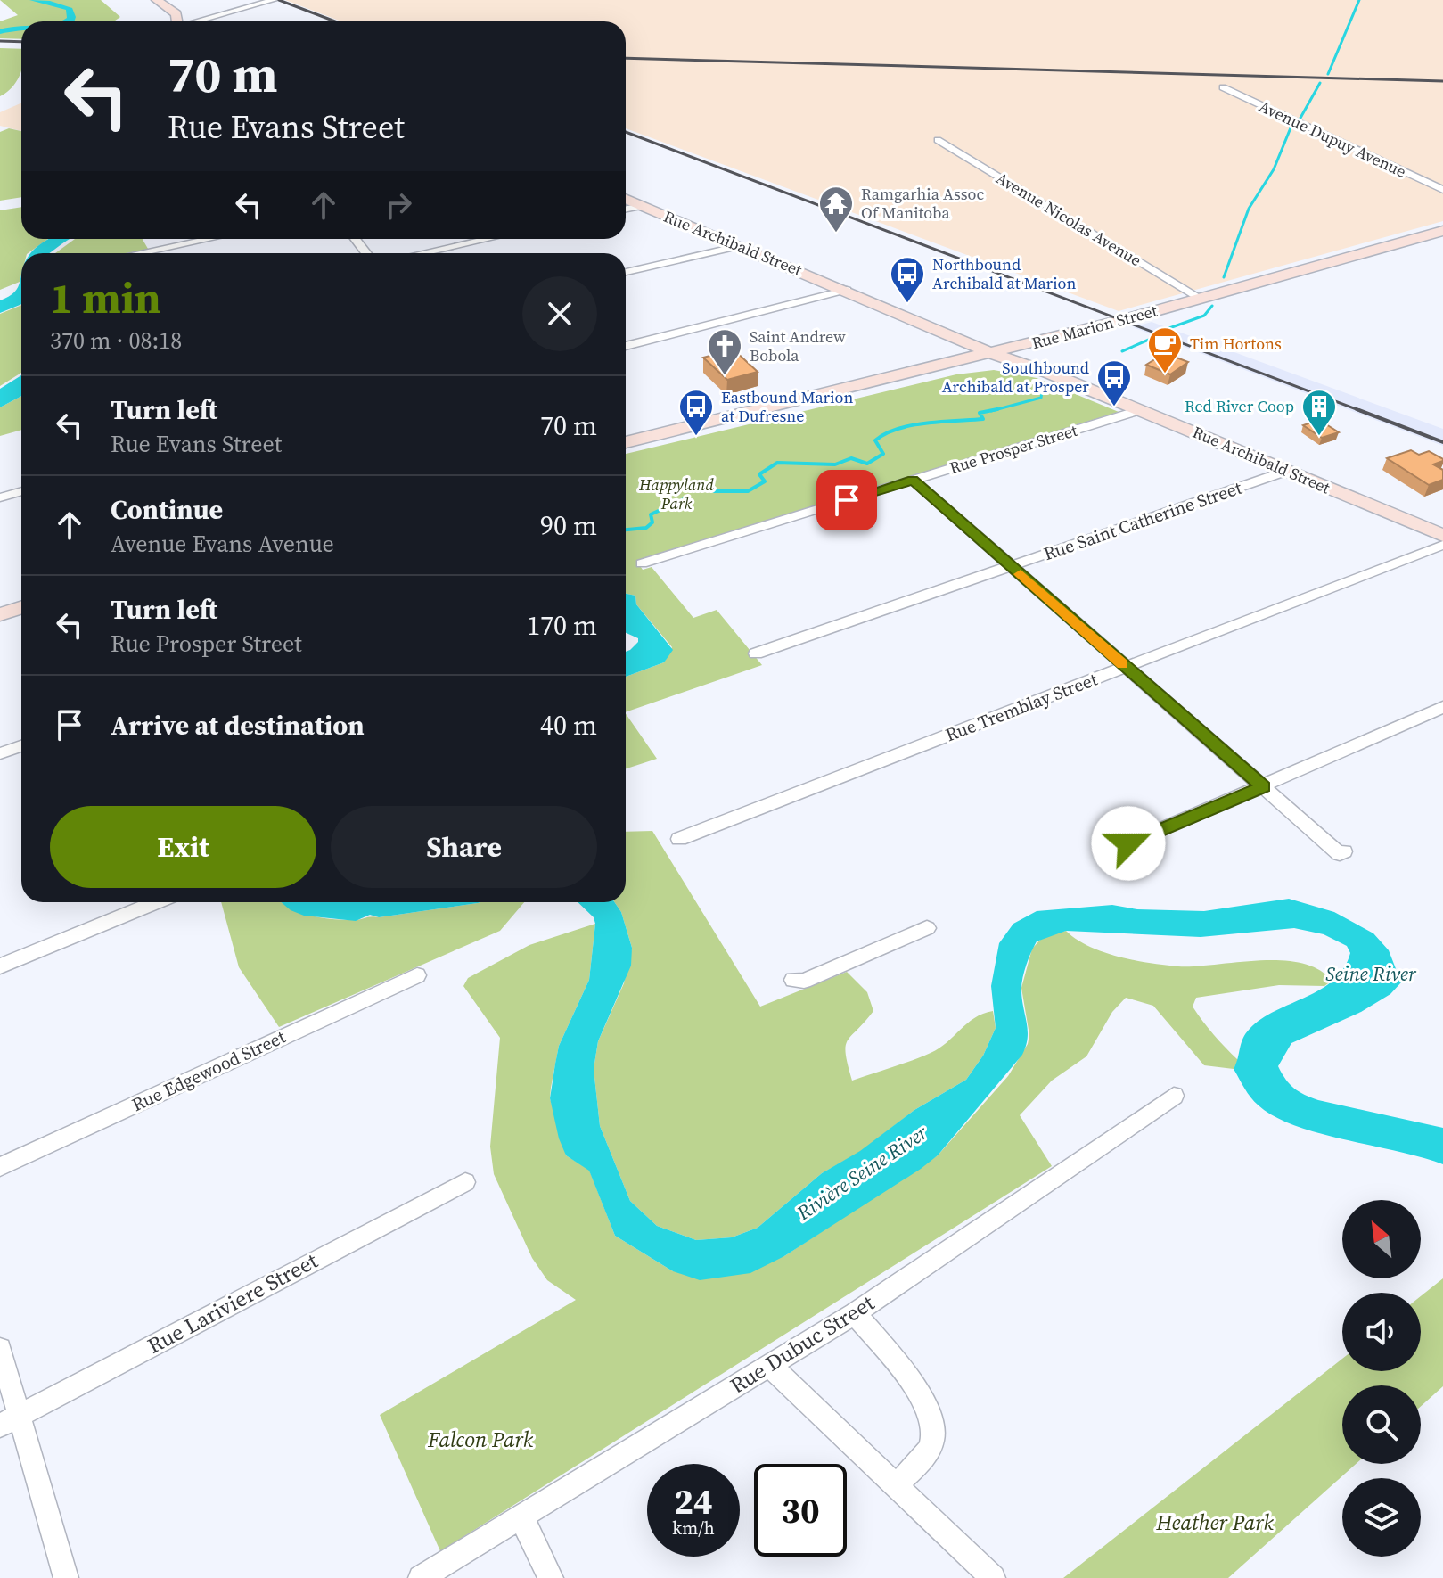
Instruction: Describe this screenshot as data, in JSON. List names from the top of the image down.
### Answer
{
  "streets": {
    "main road": ["Rue Archibald Street", "Rue Marion Street"],
    "street": [
      "Avenue Dupuy Avenue",
      "Avenue Nicolas Avenue",
      "Rue Prosper Street",
      "Rue Saint Catherine Street",
      "Rue Tremblay Street",
      "Rue Edgewood Street",
      "Rue Lariviere Street",
      "Rue Dubuc Street"
    ]
  },
  "crossings": [
    ["Avenue Nicolas Avenue", "Rue Marion Street"],
    ["Rue Archibald Street", "Rue Marion Street"],
    ["Rue Archibald Street", "Rue Prosper Street"],
    ["Rue Archibald Street", "Rue Saint Catherine Street"]
  ],
  "water": ["Seine River", "Rivière Seine River"],
  "parks": ["Happyland Park", "Falcon Park", "Heather Park"],
  "places": {
    "temple": ["Ramgarhia Assoc Of Manitoba"],
    "bus stop": ["Northbound Archibald at Marion", "Southbound Archibald at Prosper", "Eastbound Marion at Dufresne"],
    "cafe": ["Tim Hortons"],
    "church": ["Saint Andrew Bobola"],
    "building": ["Red River Coop"]
  },
  "north": "top left",
  "page": {
    "turn": ["70 m", "Rue Evans Street"],
    "heading": ["1 min", "370 m · 08:18"],
    "list": [
      {
        "name": "Turn left",
        "note": "Rue Evans Street",
        "value": "70 m"
      },
      {
        "name": "Continue",
        "note": "Avenue Evans Avenue",
        "value": "90 m"
      },
      {
        "name": "Turn left",
        "note": "Rue Prosper Street",
        "value": "170 m"
      },
      {
        "name": "Arrive at destination",
        "value": "40 m"
      }
    ],
    "buttons": ["Exit", "Share"],
    "speed": "24 km/h",
    "limit": "30"
  }
}
